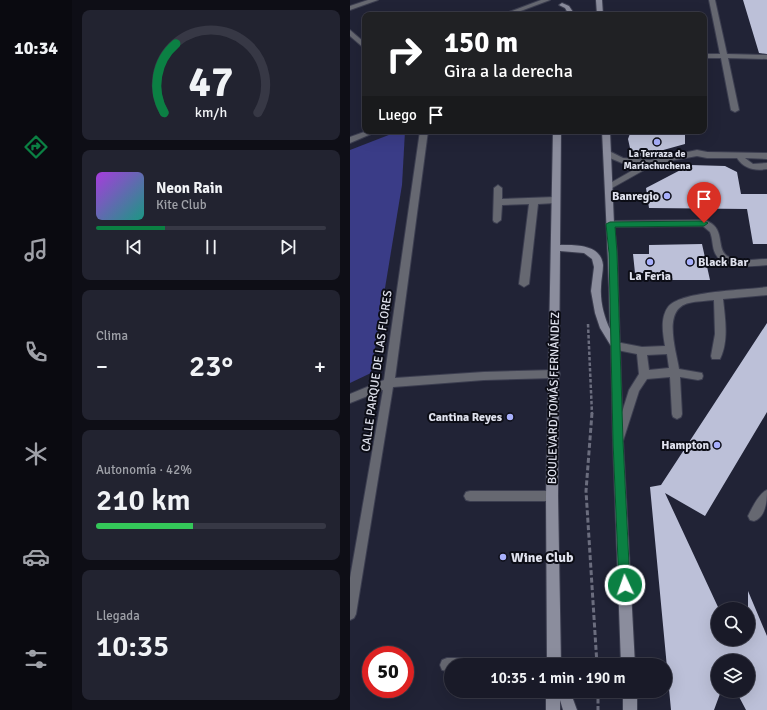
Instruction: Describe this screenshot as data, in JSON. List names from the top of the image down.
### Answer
{
  "streets": {
    "main road": ["BOULEVARD TOMÁS FERNÁNDEZ"],
    "street": ["CALLE PARQUE DE LAS FLORES"]
  },
  "places": [
    "La Terraza de Maríachuchena",
    "Banregio",
    "La Feria",
    "Black Bar",
    "Cantina Reyes",
    "Hampton",
    "Wine Club"
  ],
  "page": {
    "tabs": "10:34",
    "turn": ["150 m", "Gira a la derecha"],
    "then": "Luego",
    "song": ["Neon Rain", "Kite Club"],
    "tile": [
      "Clima",
      ["Autonomía · 42%", "210 km"],
      ["Llegada", "10:35"]
    ],
    "heat": ["−", "23°", "+"],
    "limit": "50",
    "trip": "10:35 · 1 min · 190 m",
    "gauge": ["47", "km/h"]
  }
}
